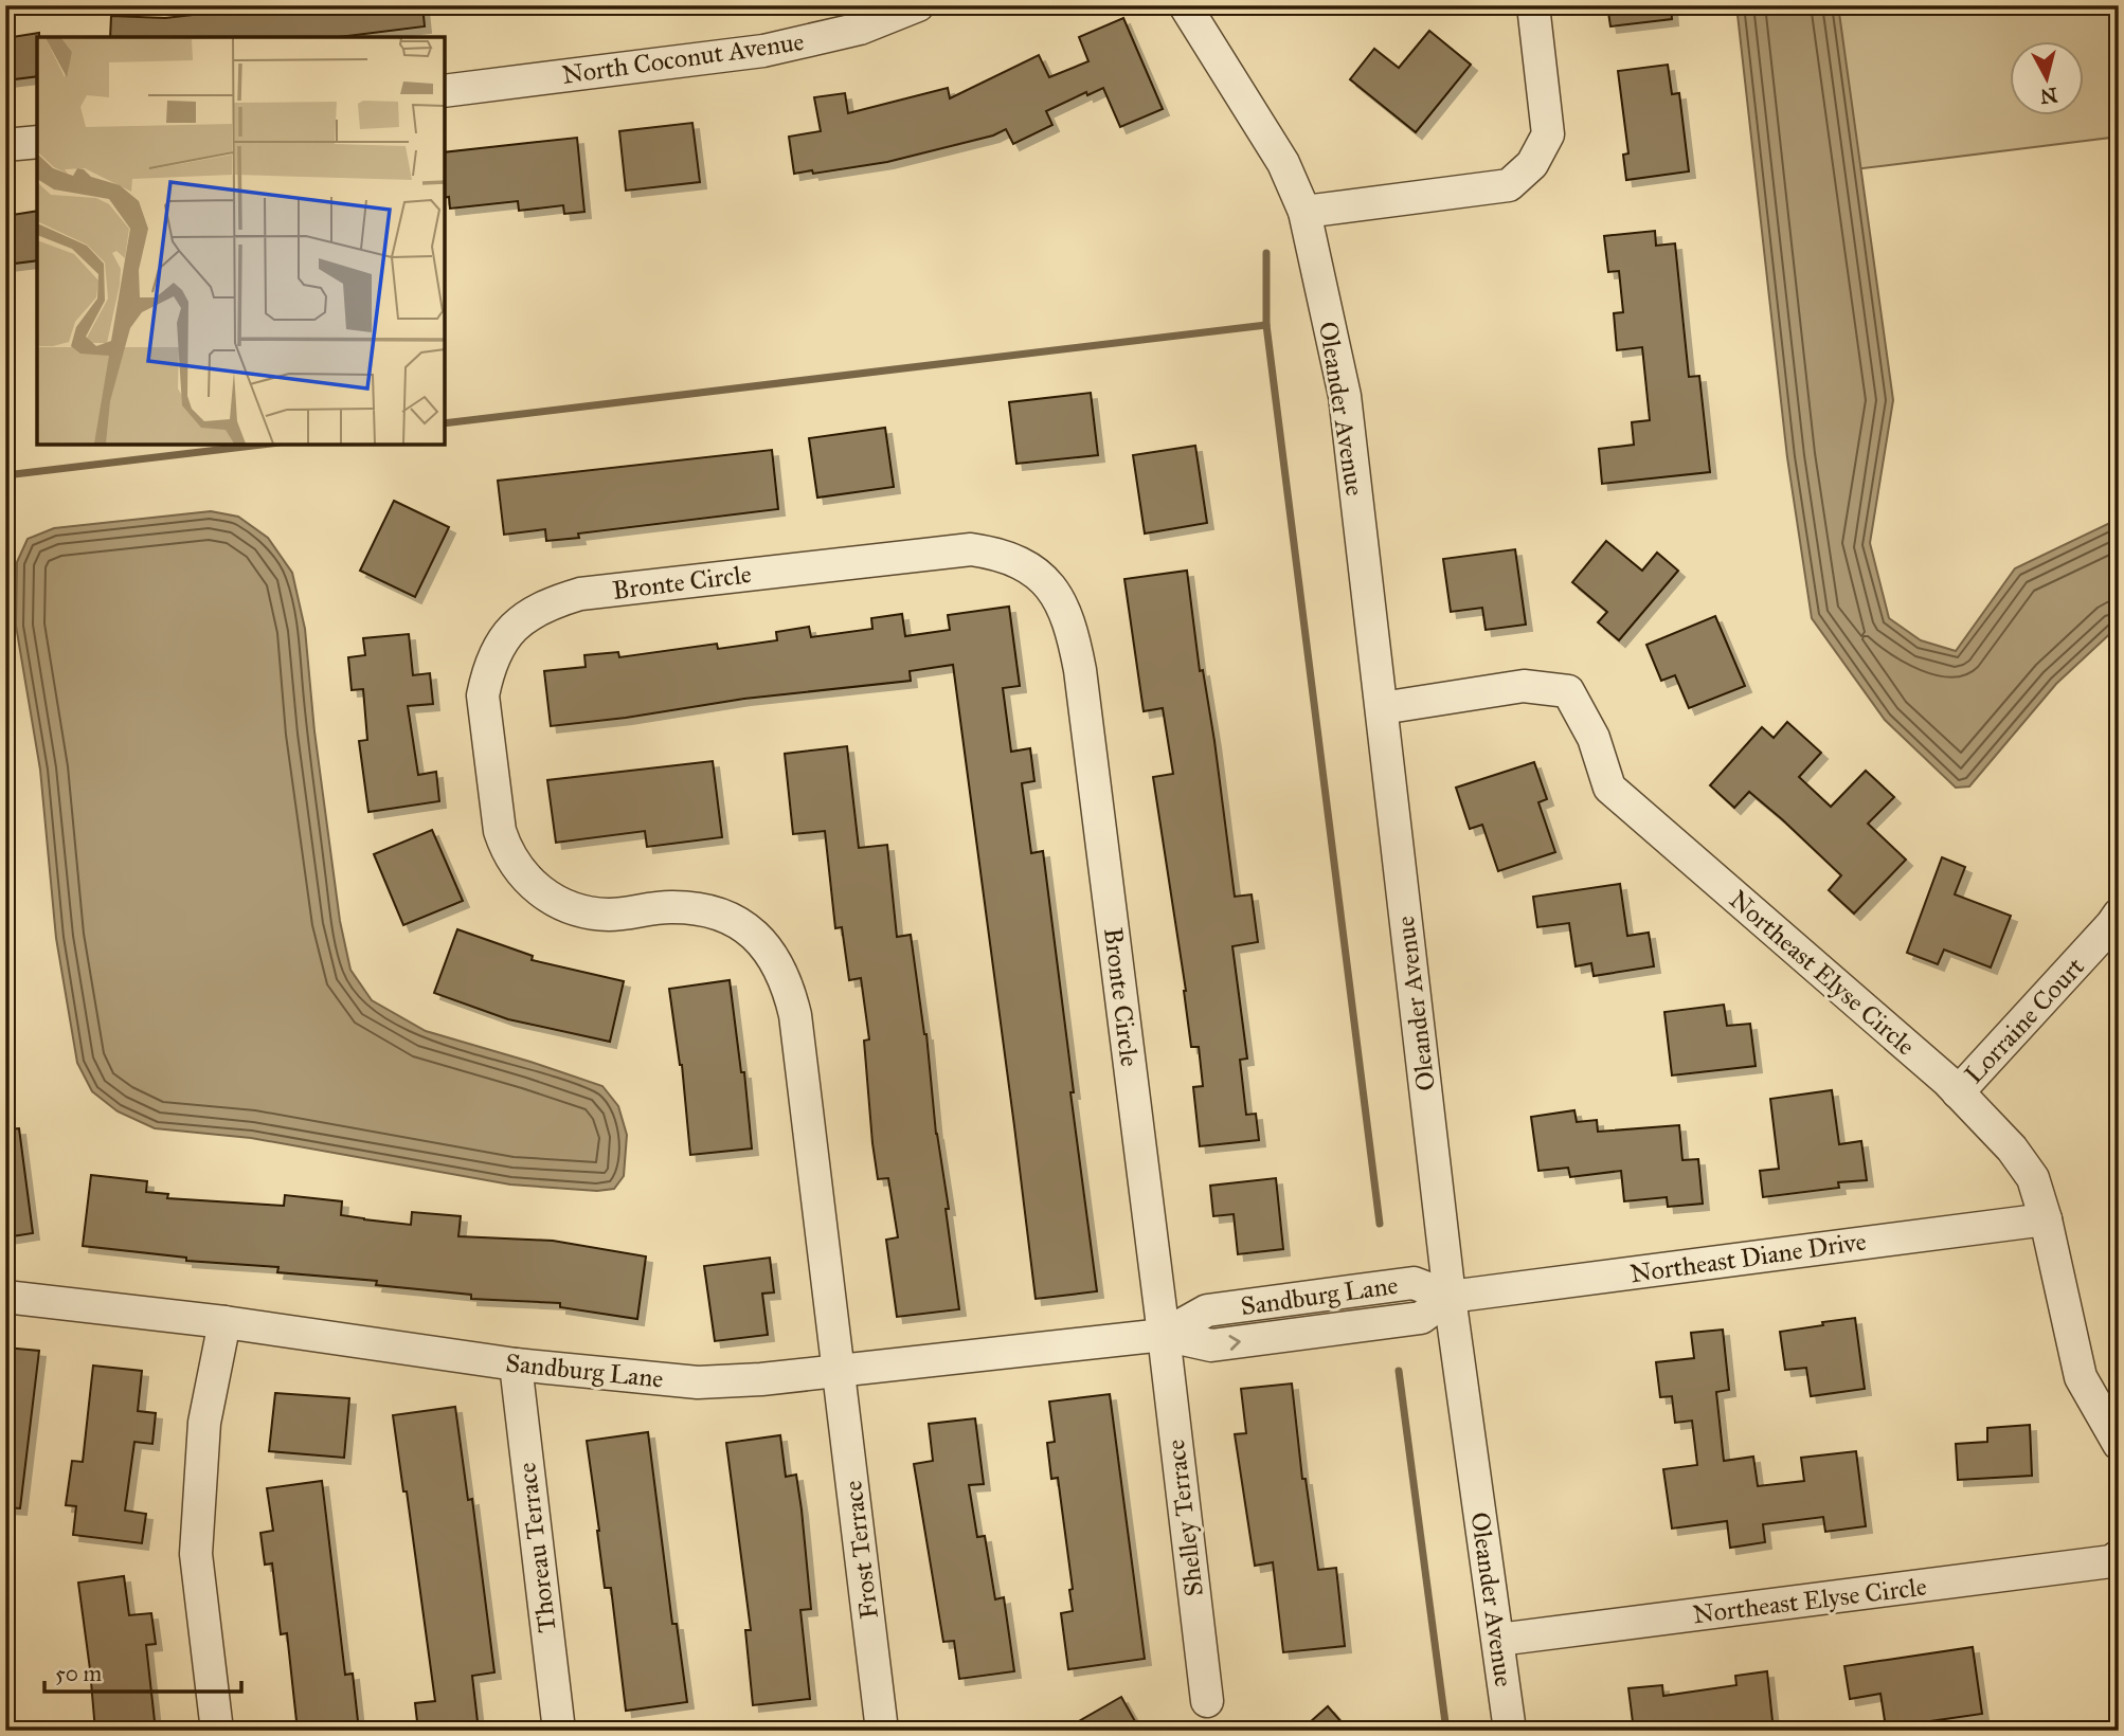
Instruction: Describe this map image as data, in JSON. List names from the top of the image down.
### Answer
{
  "streets": {
    "street": [
      "North Coconut Avenue",
      "Oleander Avenue",
      "Bronte Circle",
      "Northeast Elyse Circle",
      "Lorraine Court",
      "Northeast Diane Drive",
      "Sandburg Lane",
      "Shelley Terrace",
      "Thoreau Terrace",
      "Frost Terrace"
    ]
  },
  "crossings": [
    ["Oleander Avenue", "Northeast Elyse Circle"],
    ["Oleander Avenue", "Northeast Diane Drive"],
    ["Oleander Avenue", "Sandburg Lane"],
    ["Bronte Circle", "Sandburg Lane"],
    ["Bronte Circle", "Shelley Terrace"],
    ["Bronte Circle", "Frost Terrace"],
    ["Northeast Elyse Circle", "Lorraine Court"],
    ["Northeast Elyse Circle", "Northeast Diane Drive"],
    ["Northeast Diane Drive", "Sandburg Lane"],
    ["Sandburg Lane", "Shelley Terrace"],
    ["Sandburg Lane", "Thoreau Terrace"],
    ["Sandburg Lane", "Frost Terrace"]
  ],
  "scale_bar": "50 m",
  "north": "bottom"
}
